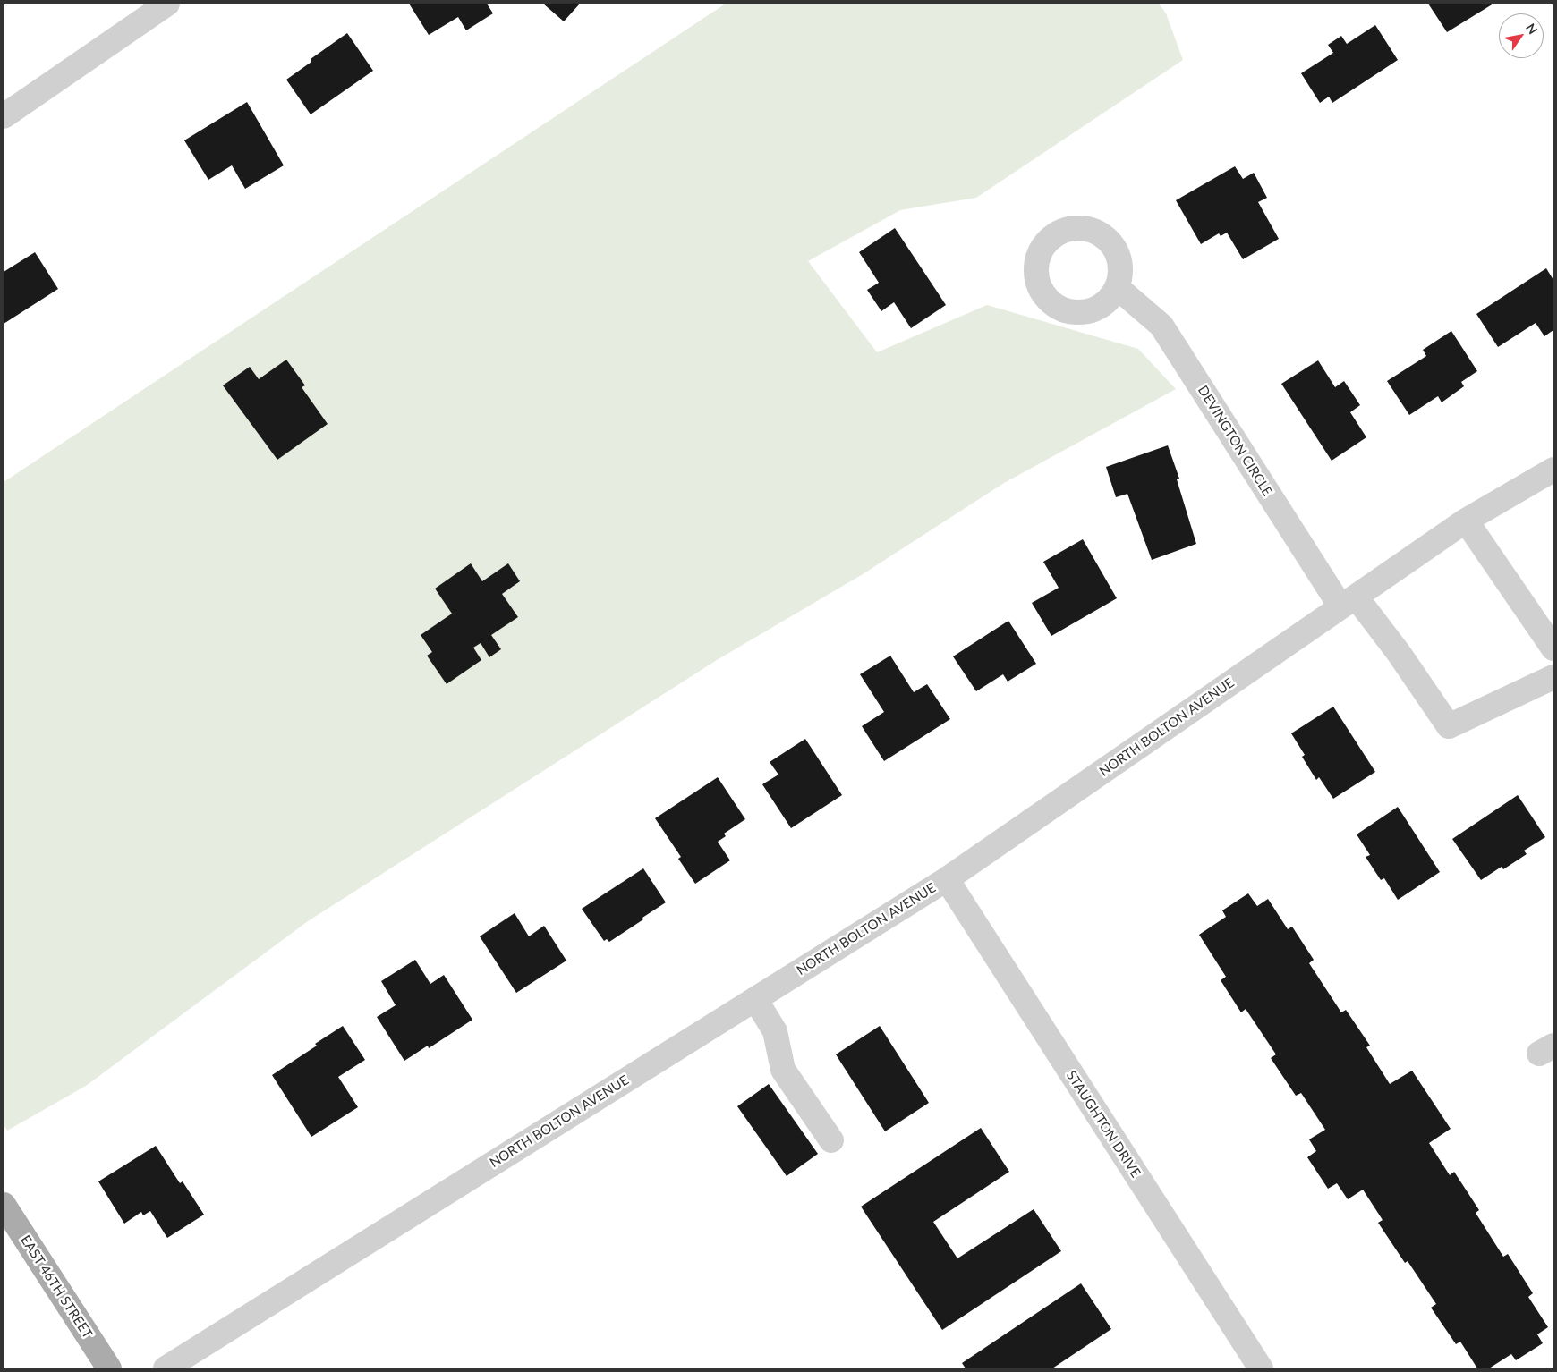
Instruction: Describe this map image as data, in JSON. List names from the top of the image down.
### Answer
{
  "streets": {
    "main road": ["EAST 46TH STREET"],
    "street": ["DEVINGTON CIRCLE", "NORTH BOLTON AVENUE", "STAUGHTON DRIVE"]
  },
  "crossings": [
    ["DEVINGTON CIRCLE", "NORTH BOLTON AVENUE"],
    ["NORTH BOLTON AVENUE", "STAUGHTON DRIVE"]
  ],
  "north": "top right"
}
